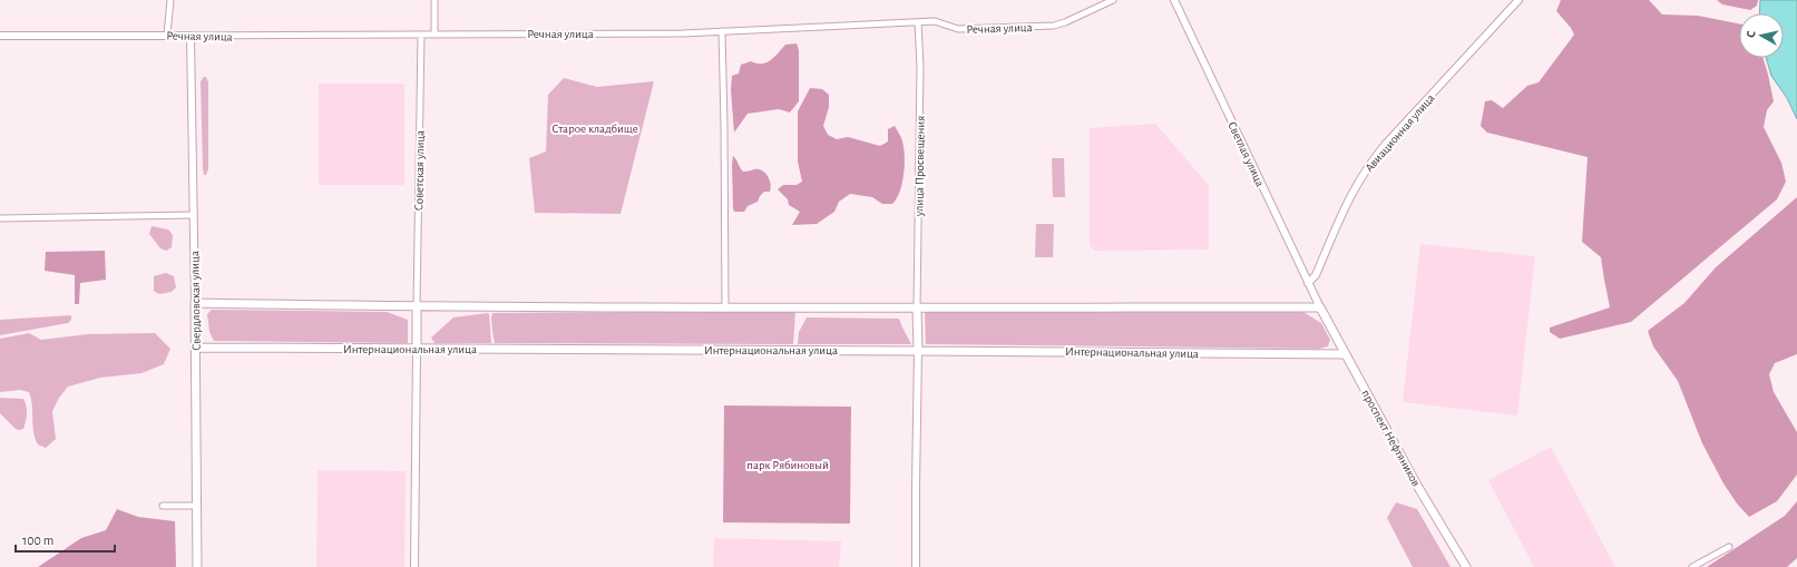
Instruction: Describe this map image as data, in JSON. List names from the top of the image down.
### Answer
{
  "streets": {
    "main road": ["Свердловская улица", "Интернациональная улица", "проспект Нефтяников"],
    "street": [
      "Речная улица",
      "Авиационная улица",
      "Светлая улица",
      "улица Просвещения",
      "Советская улица"
    ]
  },
  "crossings": [
    ["Речная улица", "улица Просвещения"],
    ["Речная улица", "Советская улица"],
    ["Речная улица", "Свердловская улица"],
    ["Авиационная улица", "Светлая улица"],
    ["Светлая улица", "проспект Нефтяников"],
    ["Свердловская улица", "Интернациональная улица"],
    ["Интернациональная улица", "проспект Нефтяников"]
  ],
  "parks": ["Старое кладбище", "парк Рябиновый"],
  "scale_bar": "100 m",
  "north": "left"
}
